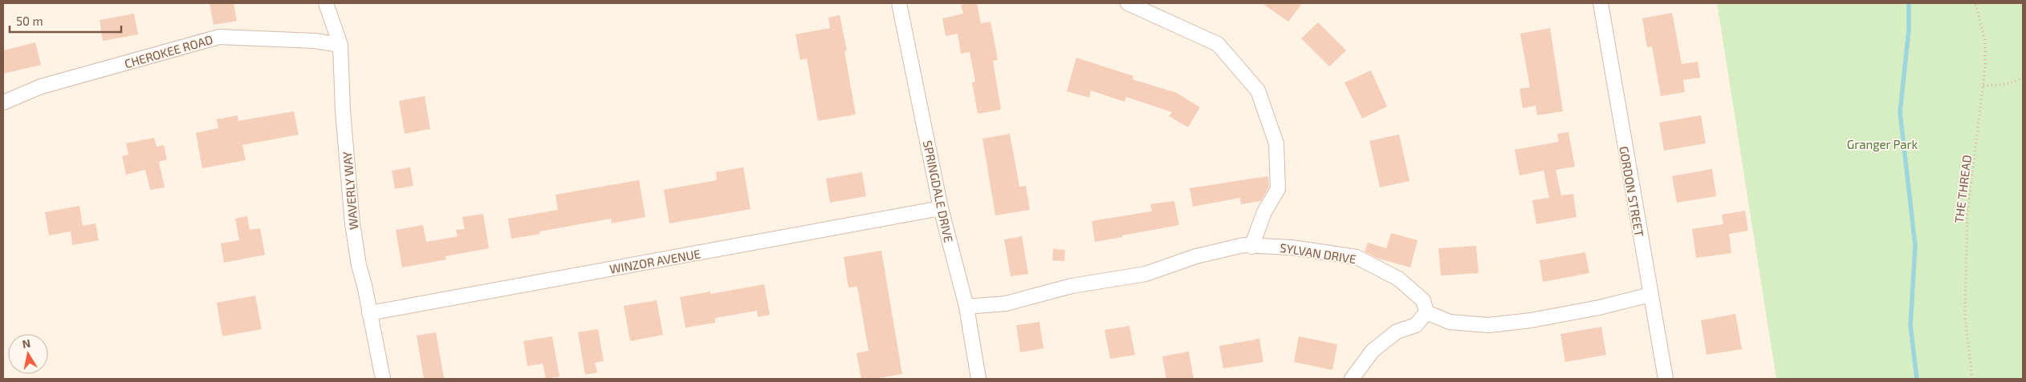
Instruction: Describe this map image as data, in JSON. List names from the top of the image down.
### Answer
{
  "streets": {
    "street": [
      "CHEROKEE ROAD",
      "WAVERLY WAY",
      "SPRINGDALE DRIVE",
      "GORDON STREET",
      "SYLVAN DRIVE",
      "WINZOR AVENUE"
    ],
    "path": ["THE THREAD"]
  },
  "crossings": [
    ["CHEROKEE ROAD", "WAVERLY WAY"],
    ["WAVERLY WAY", "WINZOR AVENUE"],
    ["SPRINGDALE DRIVE", "SYLVAN DRIVE"],
    ["SPRINGDALE DRIVE", "WINZOR AVENUE"]
  ],
  "parks": ["Granger Park"],
  "scale_bar": "50 m",
  "north": "top"
}
